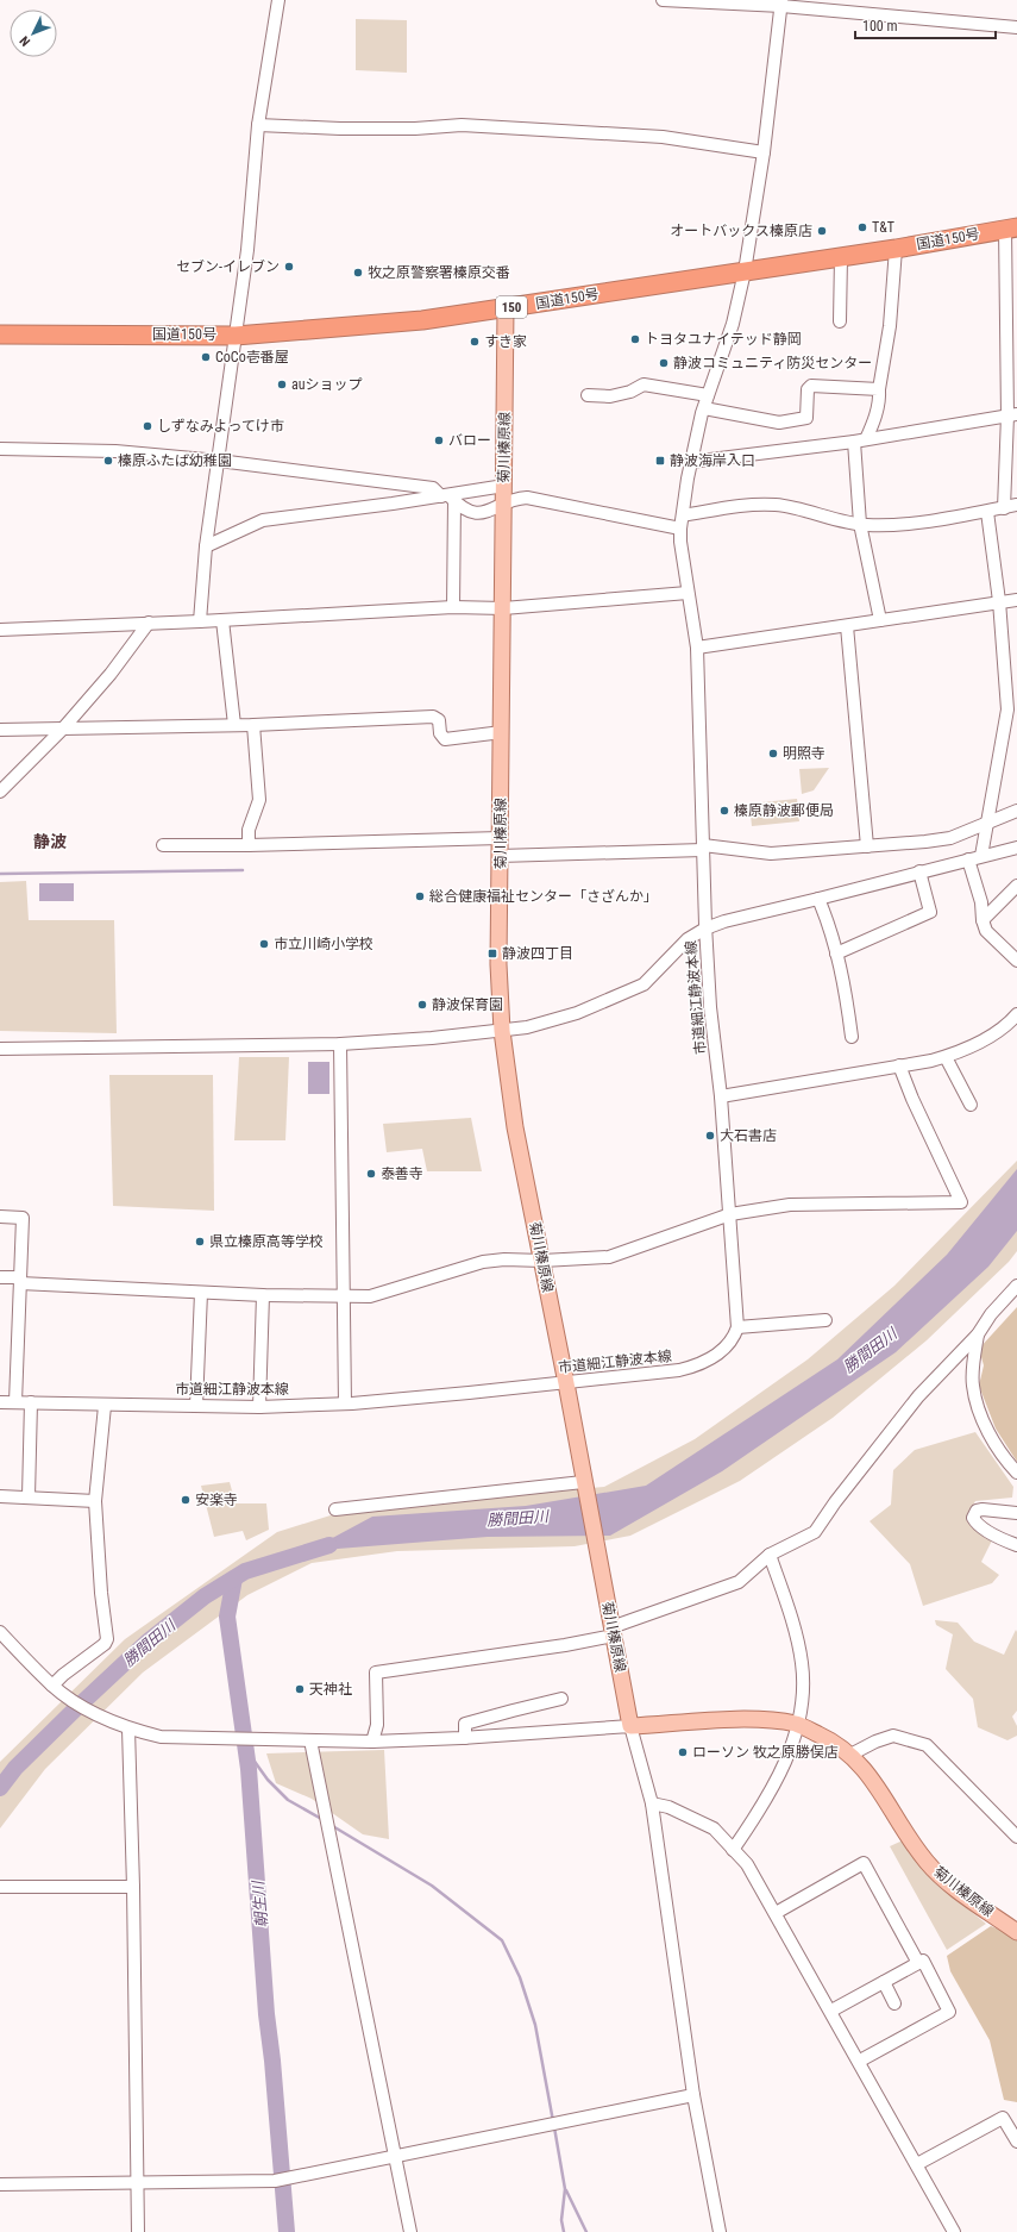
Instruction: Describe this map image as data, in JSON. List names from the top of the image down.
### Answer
{
  "streets": {
    "highway": ["国道150号", "150"],
    "main road": ["菊川榛原線"],
    "street": ["市道細江静波本線"]
  },
  "crossings": [
    ["国道150号", "菊川榛原線"],
    ["国道150号", "市道細江静波本線"],
    ["菊川榛原線", "市道細江静波本線"]
  ],
  "districts": ["静波"],
  "water": ["勝間田川", "朝生川"],
  "places": {
    "other": [
      "T&T",
      "オートバックス榛原店",
      "セブン-イレブン",
      "牧之原警察署榛原交番",
      "トヨタユナイテッド静岡",
      "すき家",
      "CoCo壱番屋",
      "静波コミュニティ防災センター",
      "auショップ",
      "しずなみよってけ市",
      "バロー",
      "榛原ふたば幼稚園",
      "明照寺",
      "榛原静波郵便局",
      "総合健康福祉センター「さざんか」",
      "市立川崎小学校",
      "静波保育園",
      "大石書店",
      "泰善寺",
      "県立榛原高等学校",
      "安楽寺",
      "天神社",
      "ローソン 牧之原勝俣店"
    ],
    "transit": ["静波海岸入口", "静波四丁目"]
  },
  "scale_bar": "100 m",
  "north": "bottom left"
}
